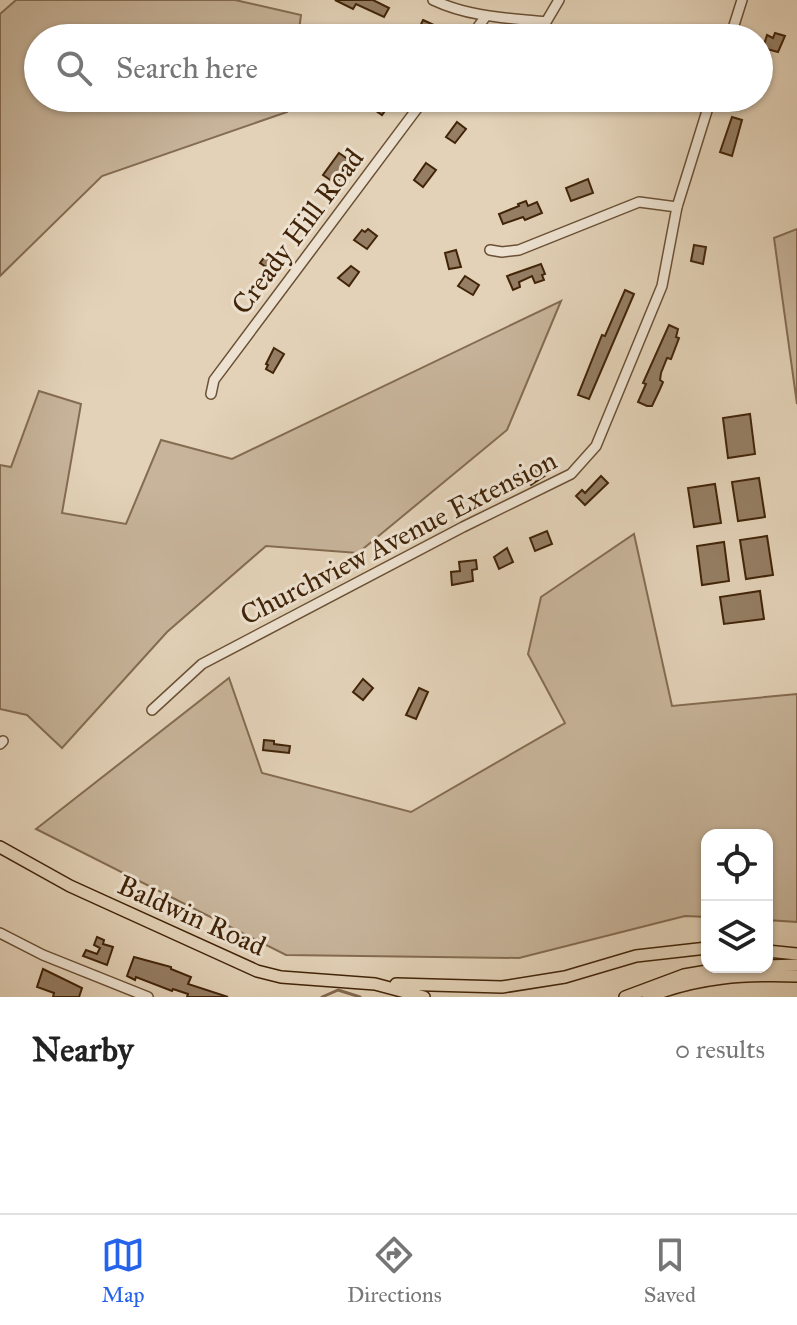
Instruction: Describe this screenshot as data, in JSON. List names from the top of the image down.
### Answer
{
  "streets": {
    "main road": ["Baldwin Road"],
    "street": ["Cready Hill Road", "Churchview Avenue Extension"]
  },
  "page": {
    "search": "Search here",
    "heading": ["Nearby", "0 results"],
    "nav": ["Map", "Directions", "Saved"]
  }
}
